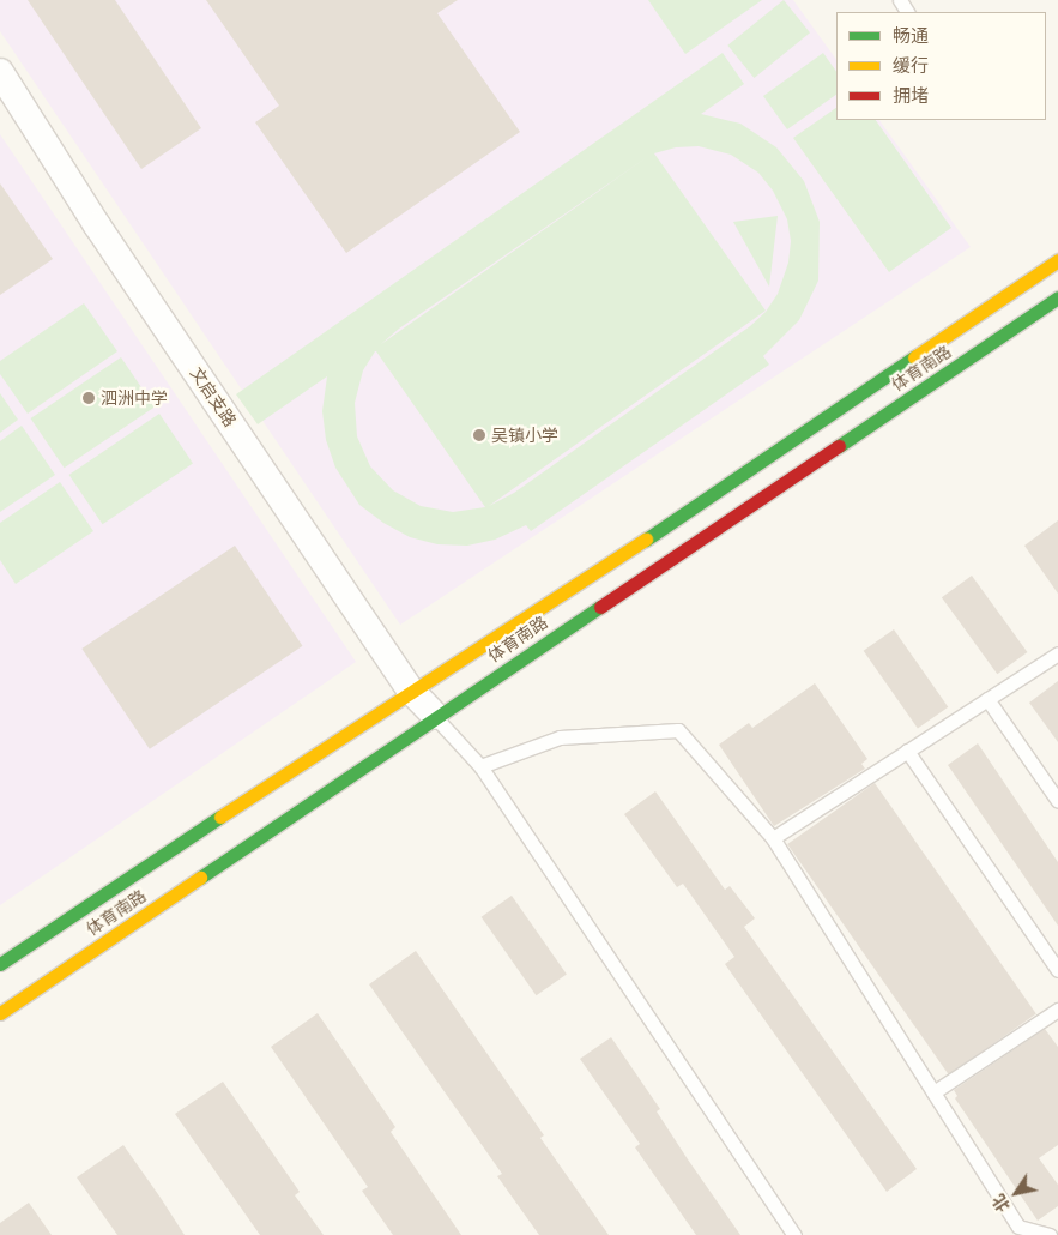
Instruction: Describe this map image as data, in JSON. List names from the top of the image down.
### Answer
{
  "streets": {
    "main road": ["体育南路"],
    "street": ["文启支路"]
  },
  "crossings": [
    ["体育南路", "文启支路"]
  ],
  "places": ["泗洲中学", "吴镇小学"],
  "legend": ["畅通", "缓行", "拥堵"],
  "north": "bottom left"
}
